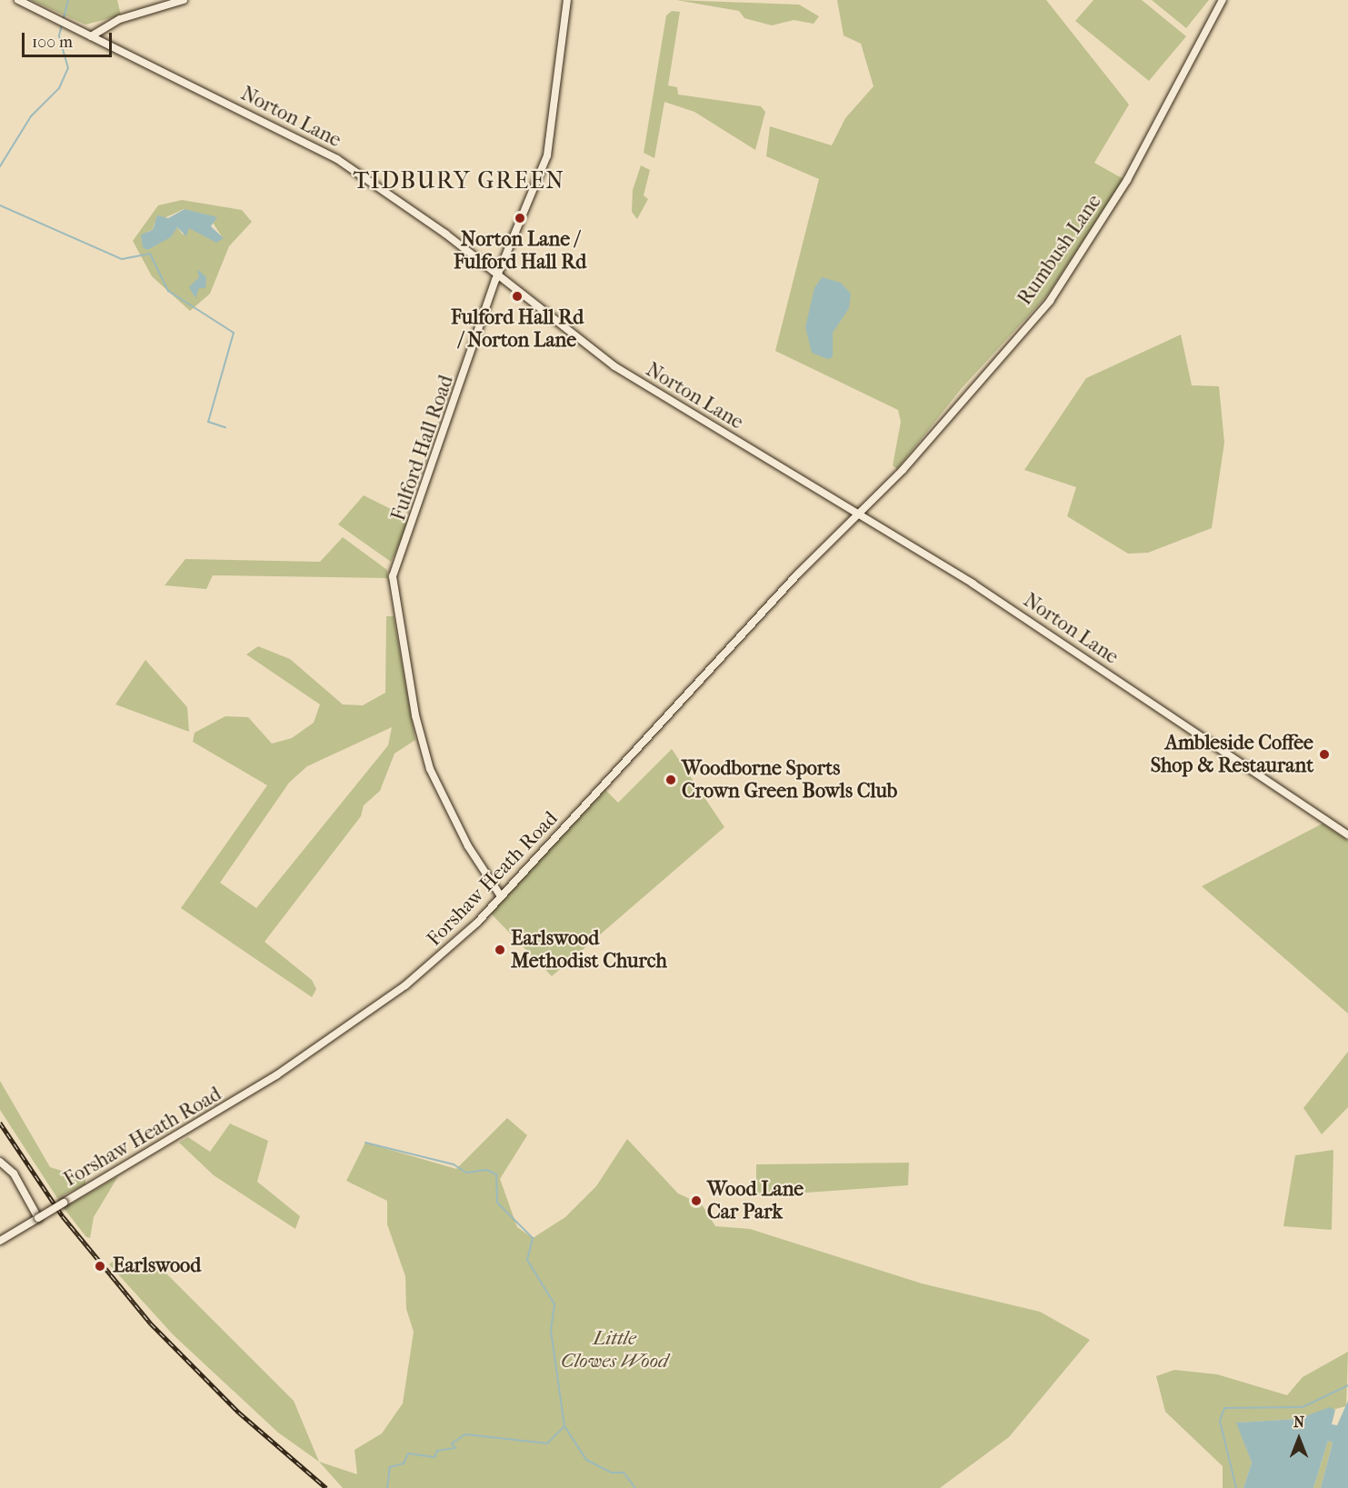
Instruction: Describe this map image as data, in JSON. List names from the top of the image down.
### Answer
{
  "streets": {
    "street": [
      "Norton Lane",
      "Rumbush Lane",
      "Fulford Hall Road",
      "Forshaw Heath Road"
    ]
  },
  "crossings": [
    ["Norton Lane", "Rumbush Lane"],
    ["Norton Lane", "Fulford Hall Road"],
    ["Norton Lane", "Forshaw Heath Road"],
    ["Rumbush Lane", "Forshaw Heath Road"],
    ["Fulford Hall Road", "Forshaw Heath Road"]
  ],
  "districts": ["TIDBURY GREEN"],
  "parks": ["Little Clowes Wood"],
  "places": [
    "Norton Lane / Fulford Hall Rd",
    "Fulford Hall Rd / Norton Lane",
    "Ambleside Coffee Shop & Restaurant",
    "Woodborne Sports Crown Green Bowls Club",
    "Earlswood Methodist Church",
    "Wood Lane Car Park",
    "Earlswood"
  ],
  "scale_bar": "100 m",
  "north": "top"
}
